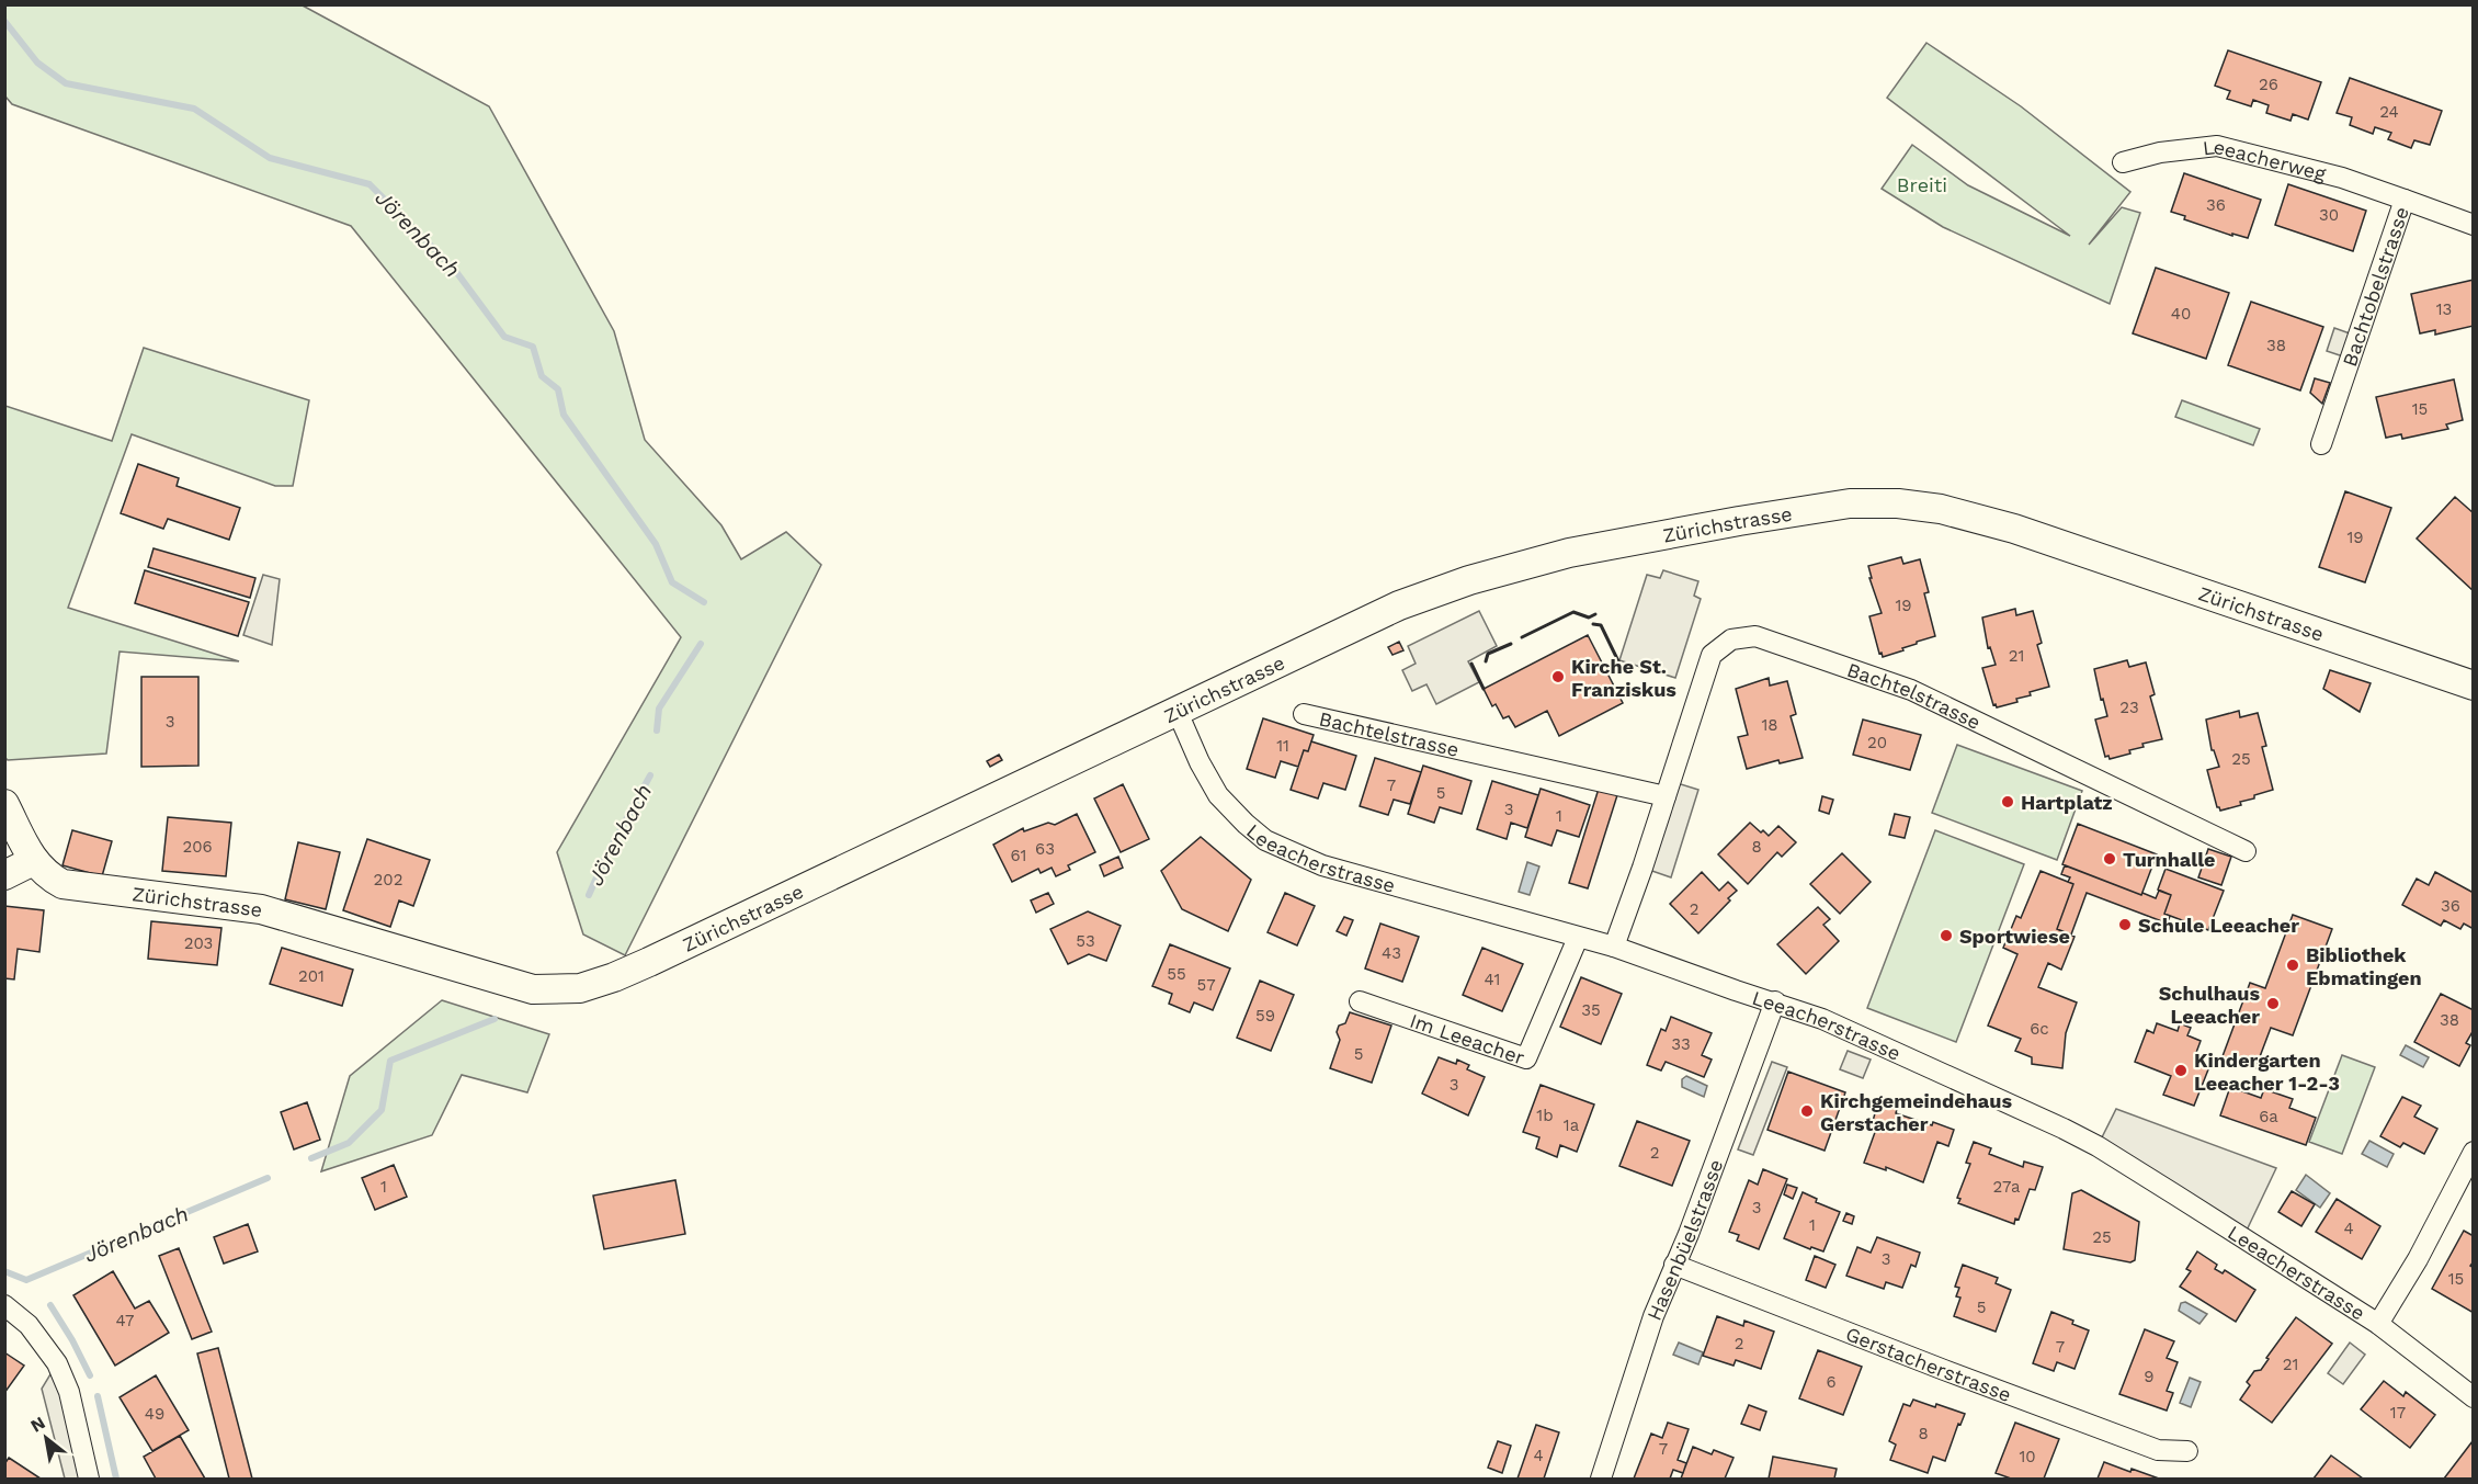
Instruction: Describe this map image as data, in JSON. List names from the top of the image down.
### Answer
{
  "streets": {
    "main road": ["Zürichstrasse"],
    "street": [
      "Leeacherweg",
      "Bachtobelstrasse",
      "Bachtelstrasse",
      "Leeacherstrasse",
      "Im Leeacher",
      "Hasenbüelstrasse",
      "Gerstacherstrasse"
    ]
  },
  "crossings": [
    ["Leeacherweg", "Bachtobelstrasse"],
    ["Zürichstrasse", "Leeacherstrasse"],
    ["Bachtelstrasse", "Leeacherstrasse"],
    ["Leeacherstrasse", "Im Leeacher"],
    ["Leeacherstrasse", "Hasenbüelstrasse"],
    ["Hasenbüelstrasse", "Gerstacherstrasse"]
  ],
  "water": ["Jörenbach"],
  "parks": ["Breiti"],
  "places": [
    "Kirche St. Franziskus",
    "Hartplatz",
    "Turnhalle",
    "Schule Leeacher",
    "Sportwiese",
    "Bibliothek Ebmatingen",
    "Schulhaus Leeacher",
    "Kindergarten Leeacher 1-2-3",
    "Kirchgemeindehaus Gerstacher"
  ],
  "house_numbers": [
    "26",
    "24",
    "36",
    "30",
    "13",
    "40",
    "38",
    "15",
    "19",
    "19",
    "21",
    "23",
    "3",
    "18",
    "20",
    "11",
    "25",
    "7",
    "5",
    "3",
    "1",
    "206",
    "8",
    "63",
    "61",
    "202",
    "36",
    "2",
    "53",
    "203",
    "43",
    "55",
    "201",
    "41",
    "57",
    "35",
    "59",
    "38",
    "6c",
    "33",
    "5",
    "3",
    "1b",
    "6a",
    "1a",
    "2",
    "1",
    "27a",
    "3",
    "1",
    "4",
    "25",
    "3",
    "15",
    "5",
    "47",
    "2",
    "7",
    "21",
    "9",
    "6",
    "17",
    "49",
    "8",
    "7",
    "4",
    "10"
  ],
  "north": "top left"
}
